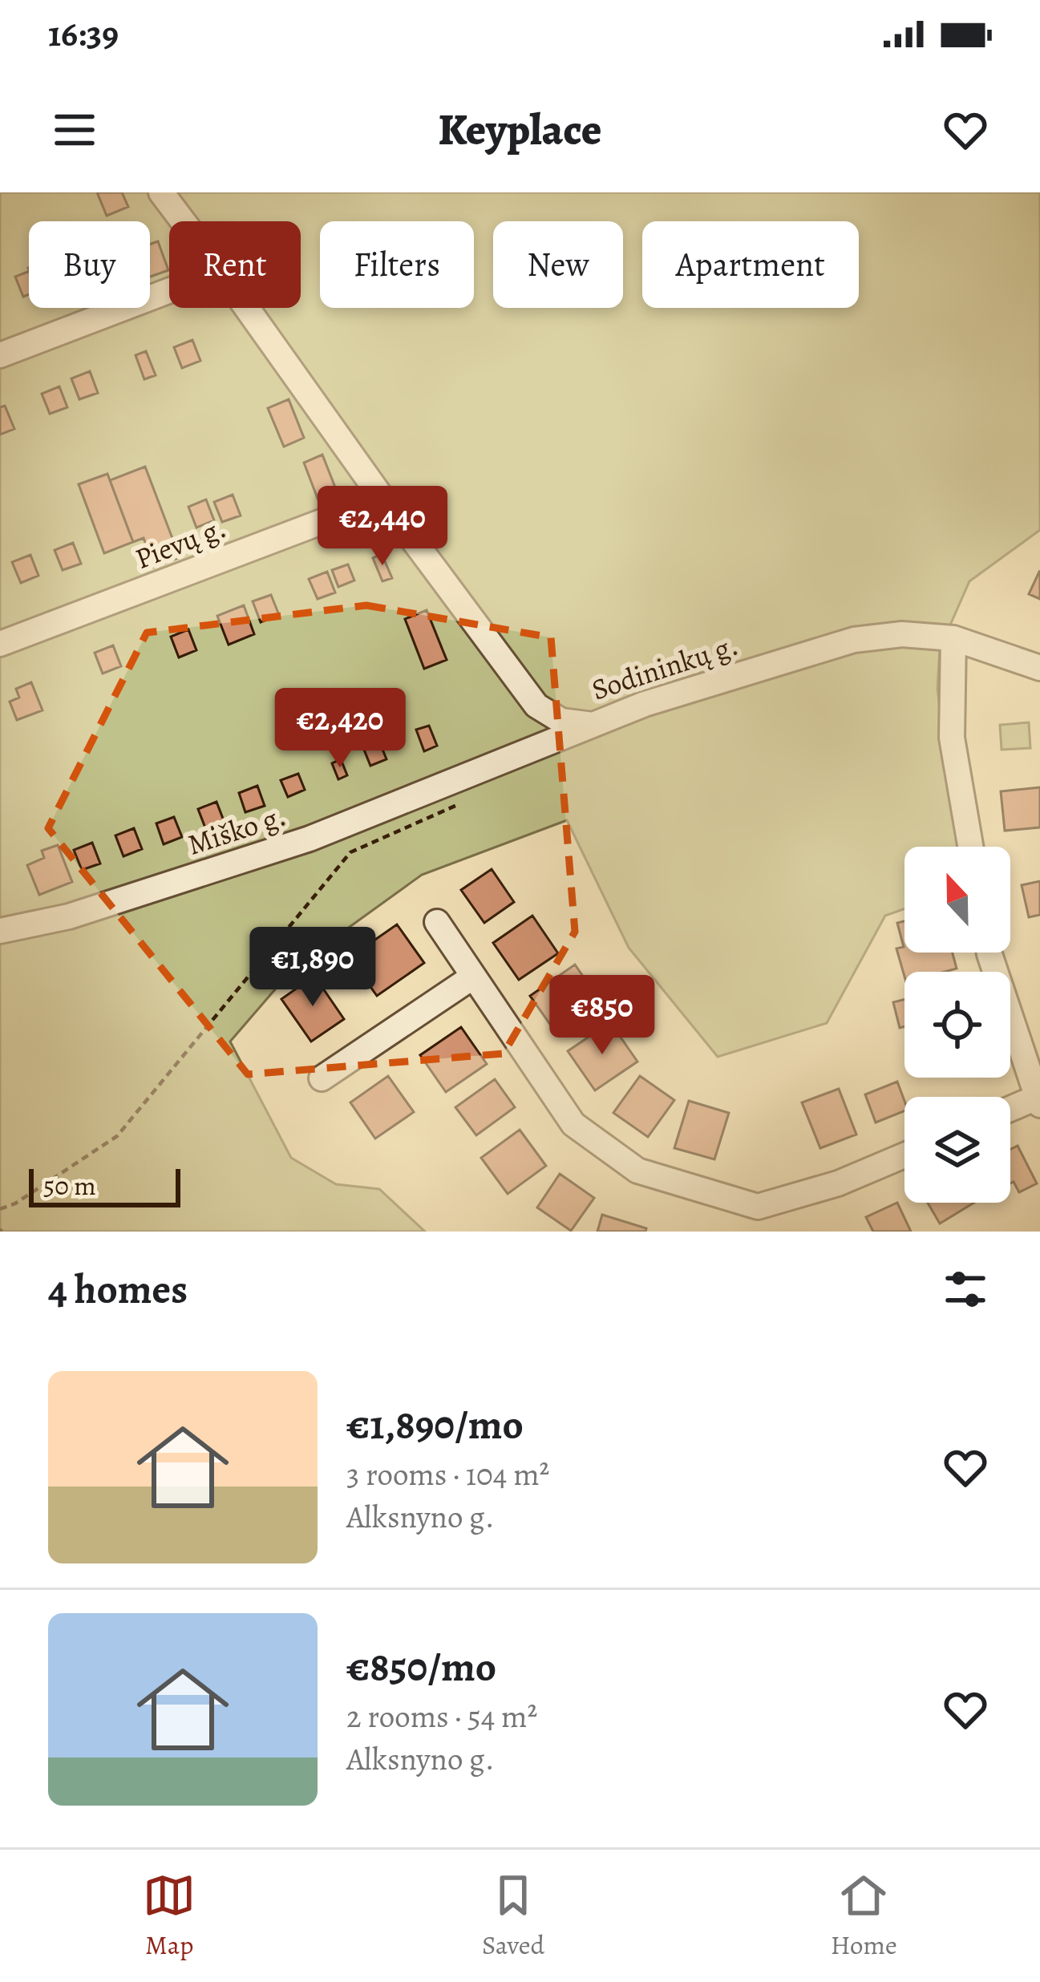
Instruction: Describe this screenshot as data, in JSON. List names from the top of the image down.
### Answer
{
  "streets": {
    "street": ["Pievų g.", "Sodininkų g.", "Miško g."]
  },
  "crossings": [
    ["Pievų g.", "Sodininkų g."],
    ["Sodininkų g.", "Miško g."]
  ],
  "scale_bar": "50 m",
  "north": "top",
  "page": {
    "status": "16:39",
    "header": "Keyplace",
    "chip": [
      "Buy",
      "Rent",
      "Filters",
      "New",
      "Apartment"
    ],
    "price": [
      "€2,440",
      "€2,420",
      "€1,890",
      "€850"
    ],
    "scale": "50 m",
    "heading": "4 homes",
    "list": [
      {
        "name": "€1,890/mo",
        "note": "3 rooms · 104 m² · Alksnyno g."
      },
      {
        "name": "€850/mo",
        "note": "2 rooms · 54 m² · Alksnyno g."
      }
    ],
    "tabs": ["Map", "Saved", "Home"]
  }
}
